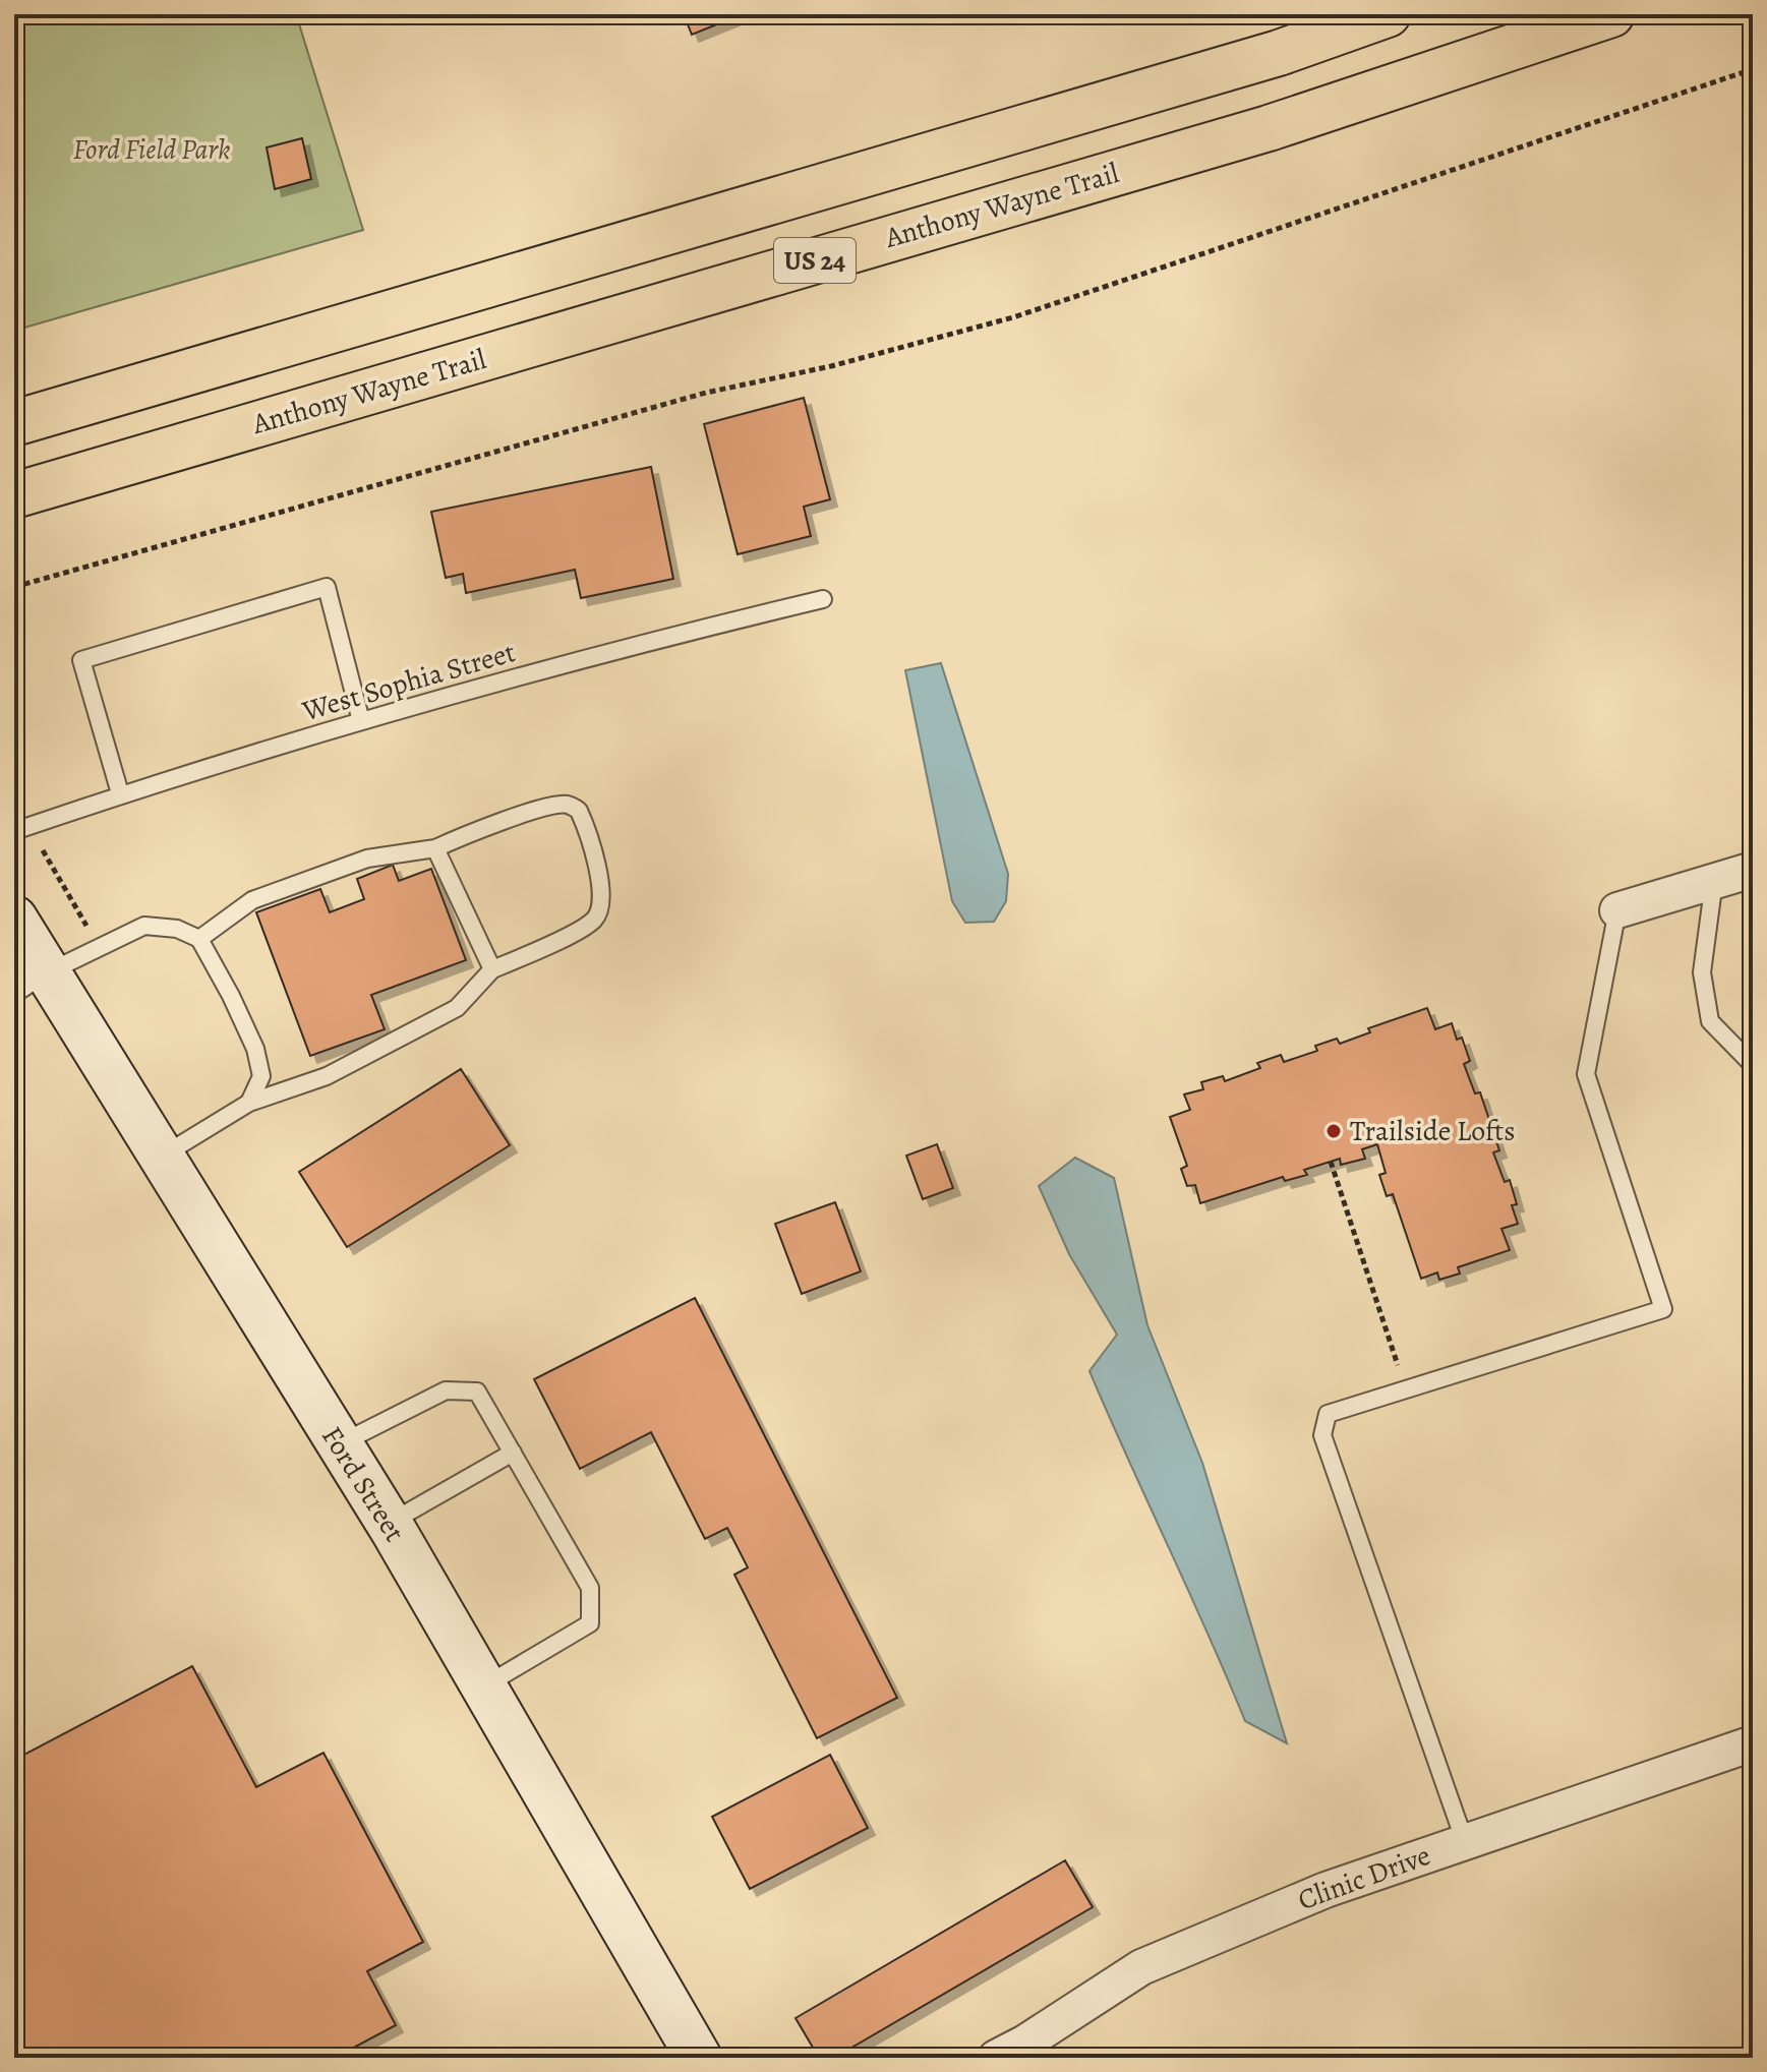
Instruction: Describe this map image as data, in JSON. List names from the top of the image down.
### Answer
{
  "streets": {
    "highway": ["Anthony Wayne Trail", "US 24"],
    "main road": ["Ford Street"],
    "street": ["Clinic Drive"],
    "lane": ["West Sophia Street"]
  },
  "parks": ["Ford Field Park"],
  "places": ["Trailside Lofts"]
}
